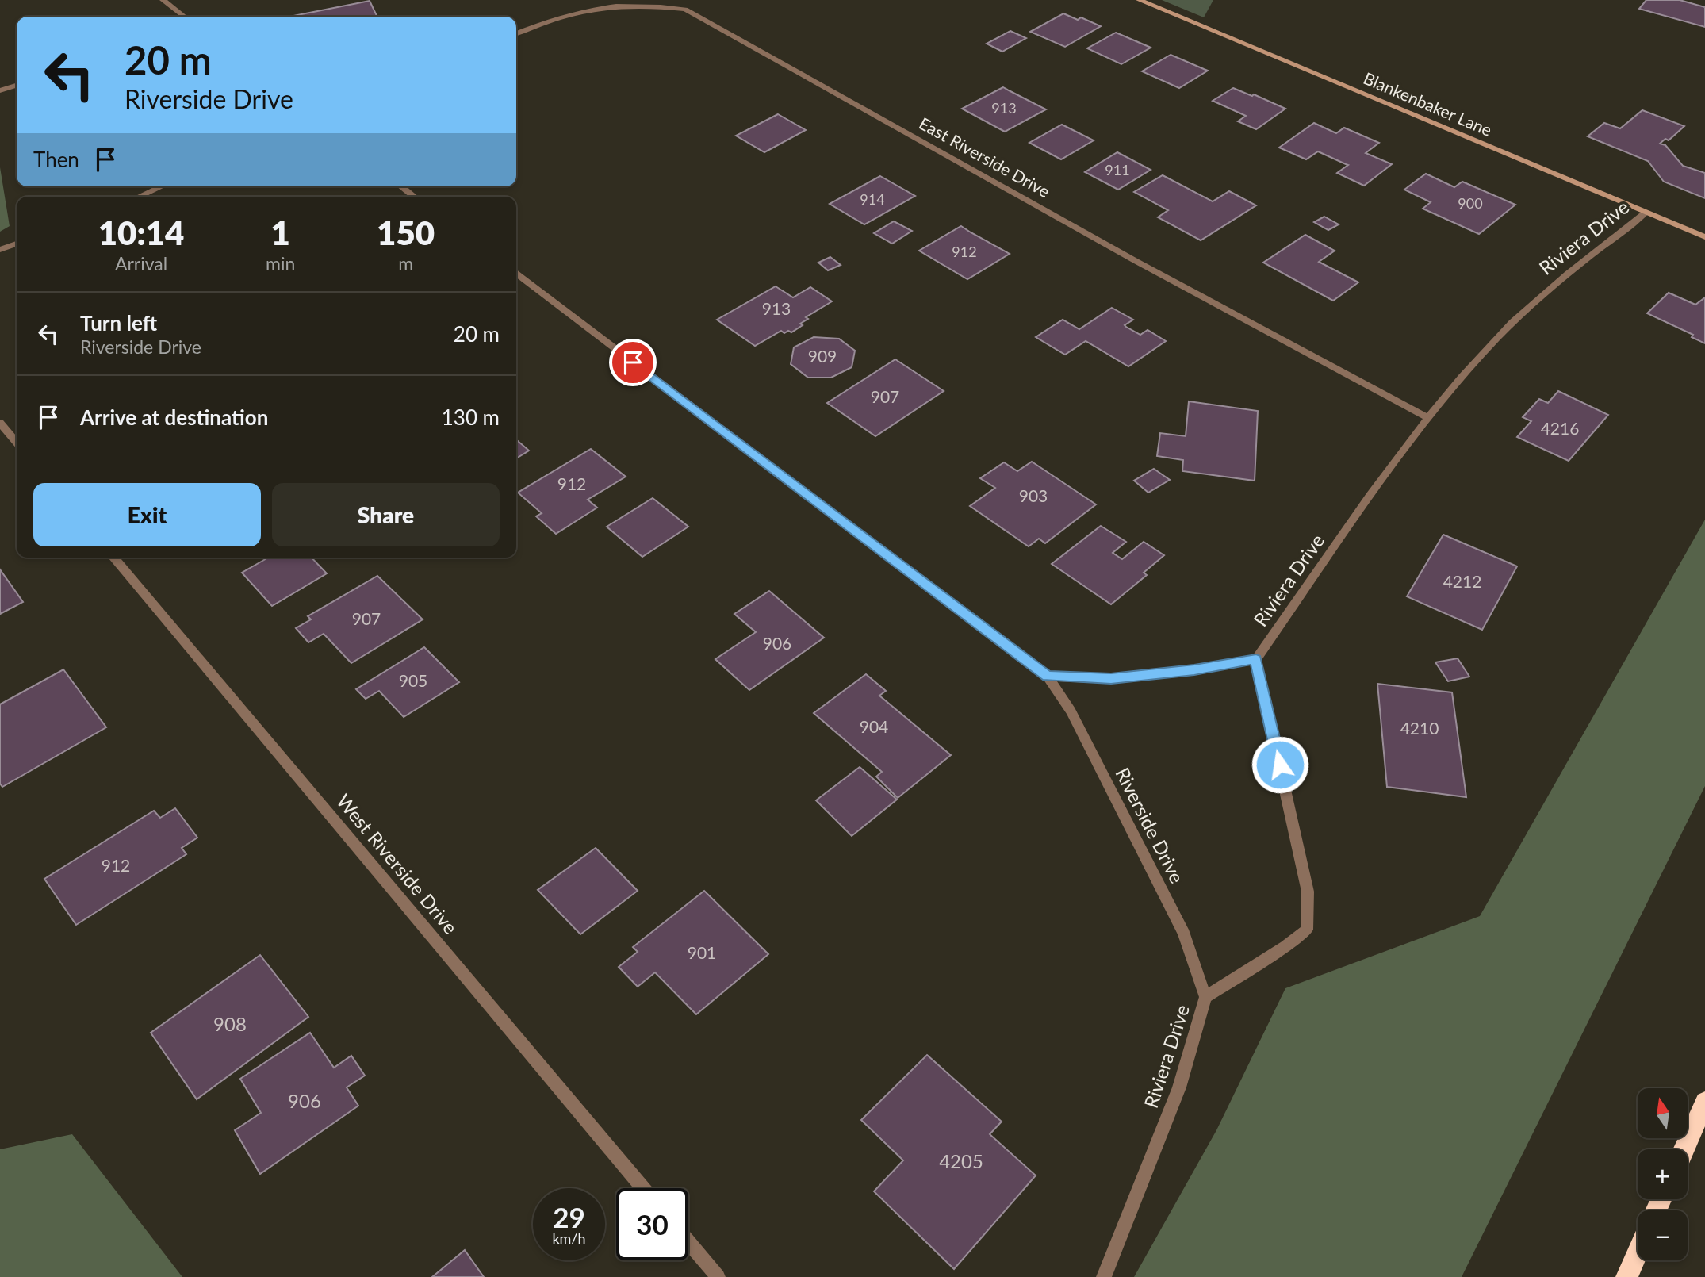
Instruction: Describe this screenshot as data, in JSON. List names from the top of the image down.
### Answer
{
  "streets": {
    "street": [
      "Blankenbaker Lane",
      "East Riverside Drive",
      "Riviera Drive",
      "Riverside Drive",
      "West Riverside Drive"
    ]
  },
  "crossings": [
    ["Blankenbaker Lane", "Riviera Drive"],
    ["East Riverside Drive", "Riviera Drive"],
    ["Riviera Drive", "Riverside Drive"]
  ],
  "house_numbers": [
    "913",
    "911",
    "914",
    "900",
    "912",
    "913",
    "909",
    "907",
    "4216",
    "912",
    "903",
    "4212",
    "907",
    "906",
    "905",
    "904",
    "4210",
    "912",
    "901",
    "908",
    "906",
    "4205"
  ],
  "north": "top",
  "page": {
    "turn": ["20 m", "Riverside Drive"],
    "then": "Then",
    "eta": [
      "10:14",
      "Arrival",
      "1",
      "min",
      "150",
      "m"
    ],
    "list": [
      {
        "name": "Turn left",
        "note": "Riverside Drive",
        "value": "20 m"
      },
      {
        "name": "Arrive at destination",
        "value": "130 m"
      }
    ],
    "buttons": ["Exit", "Share"],
    "map_buttons": ["+", "−"],
    "speed": "29 km/h",
    "limit": "30"
  }
}
